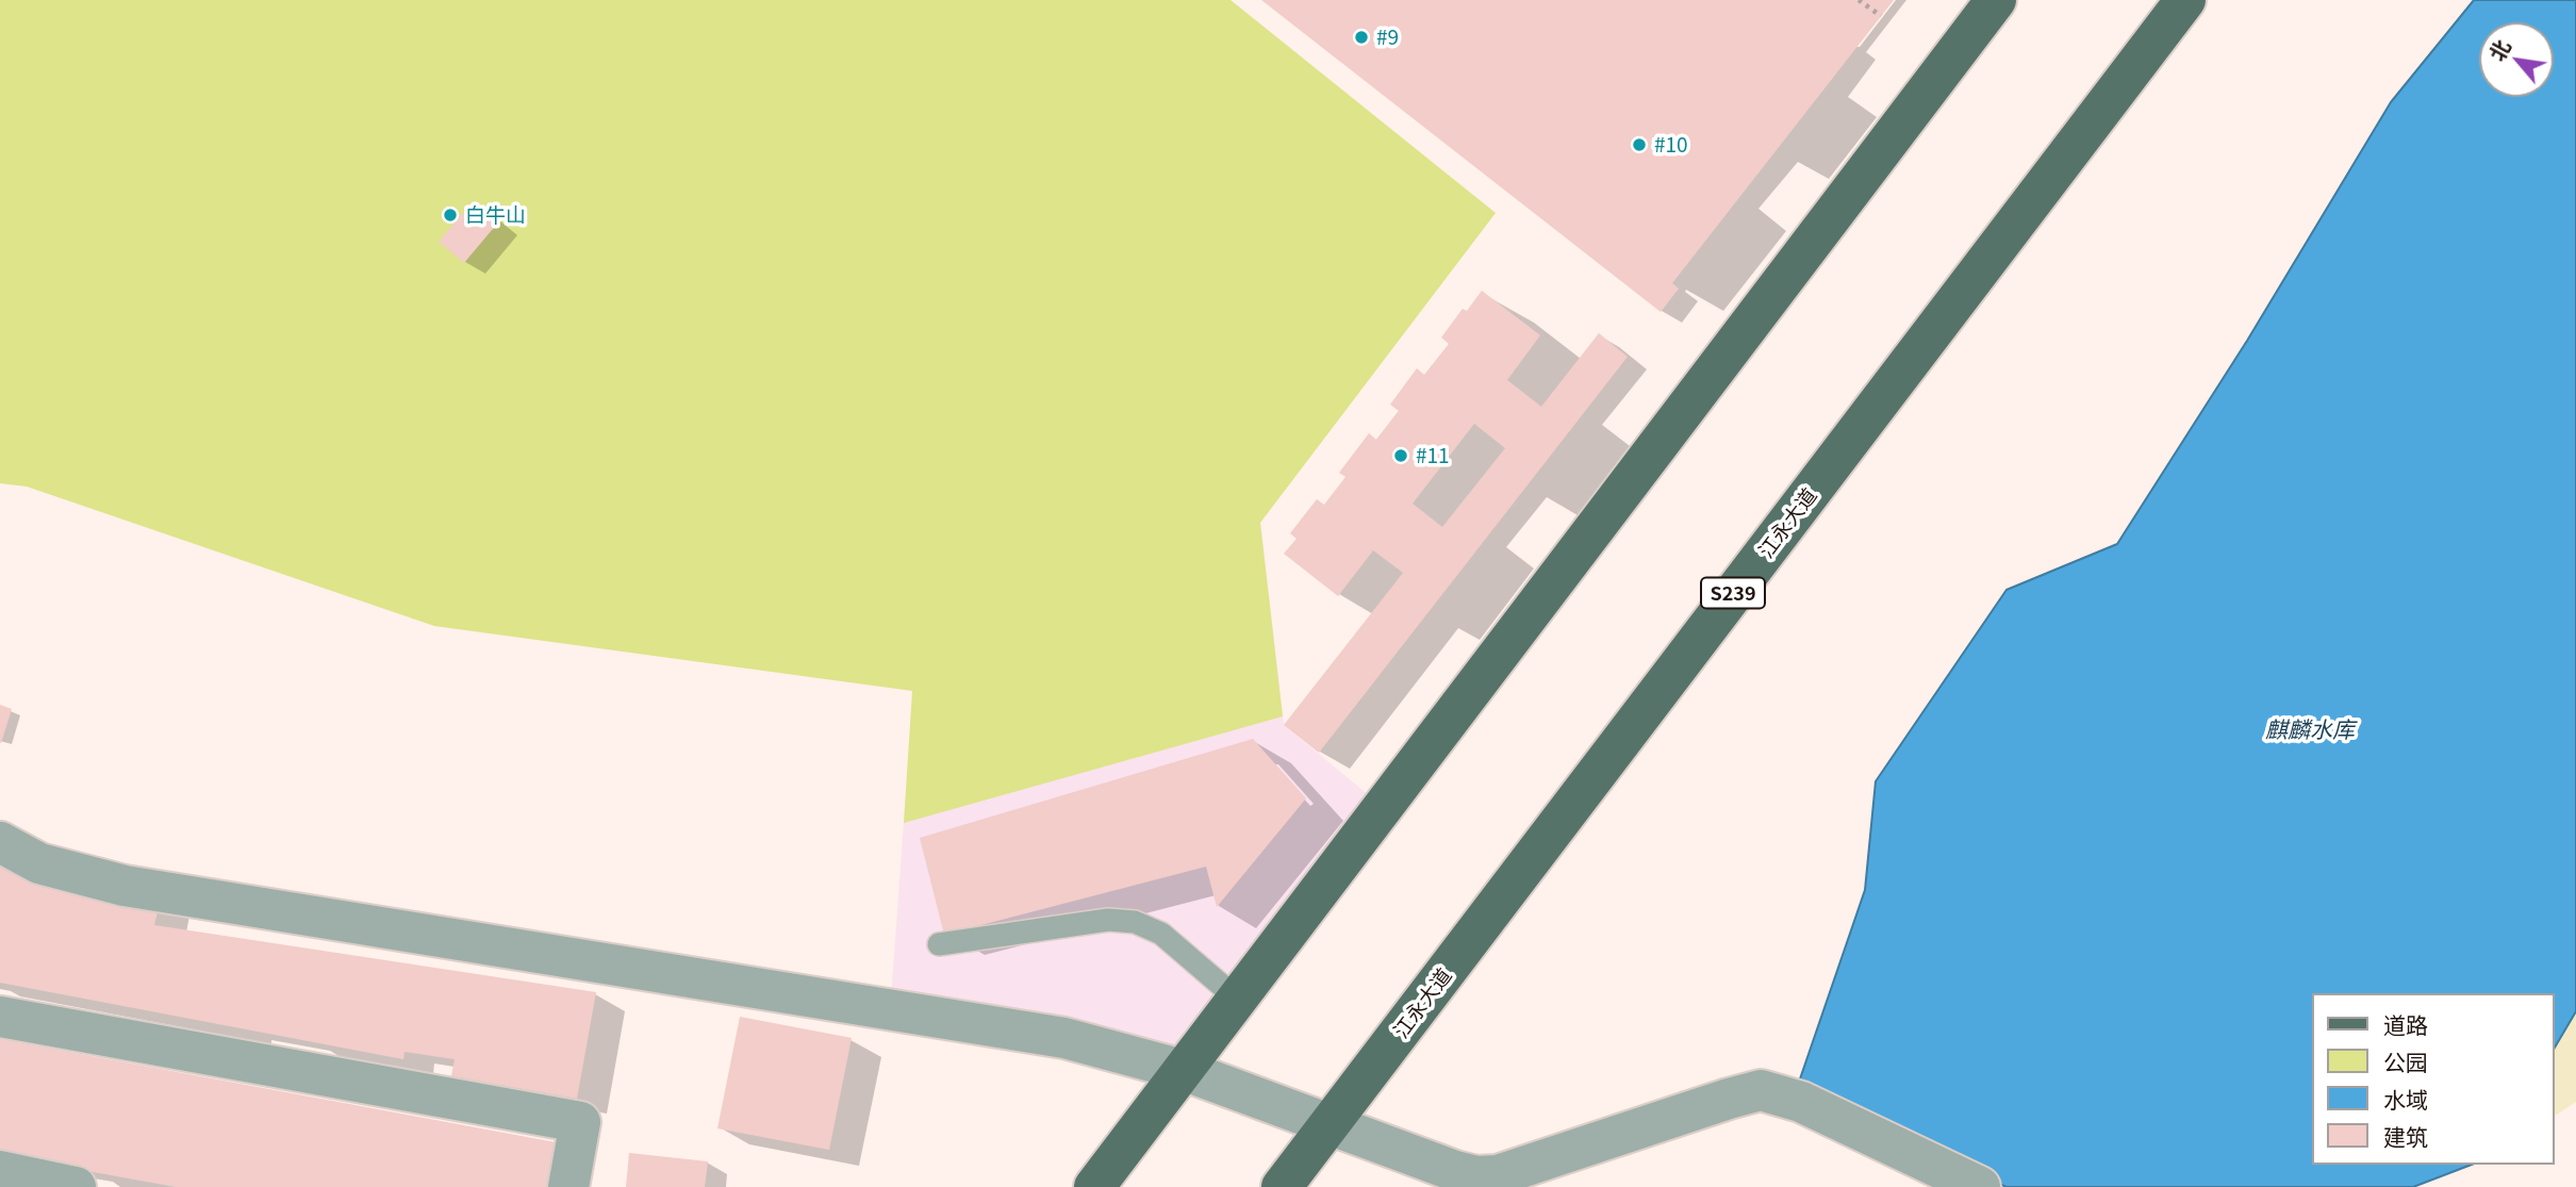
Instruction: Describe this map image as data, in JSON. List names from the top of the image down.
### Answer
{
  "streets": {
    "main road": ["江永大道", "S239"]
  },
  "water": ["麒麟水库"],
  "places": [
    "#9",
    "#10",
    "白牛山",
    "#11"
  ],
  "legend": [
    "道路",
    "公园",
    "水域",
    "建筑"
  ],
  "north": "top left"
}
